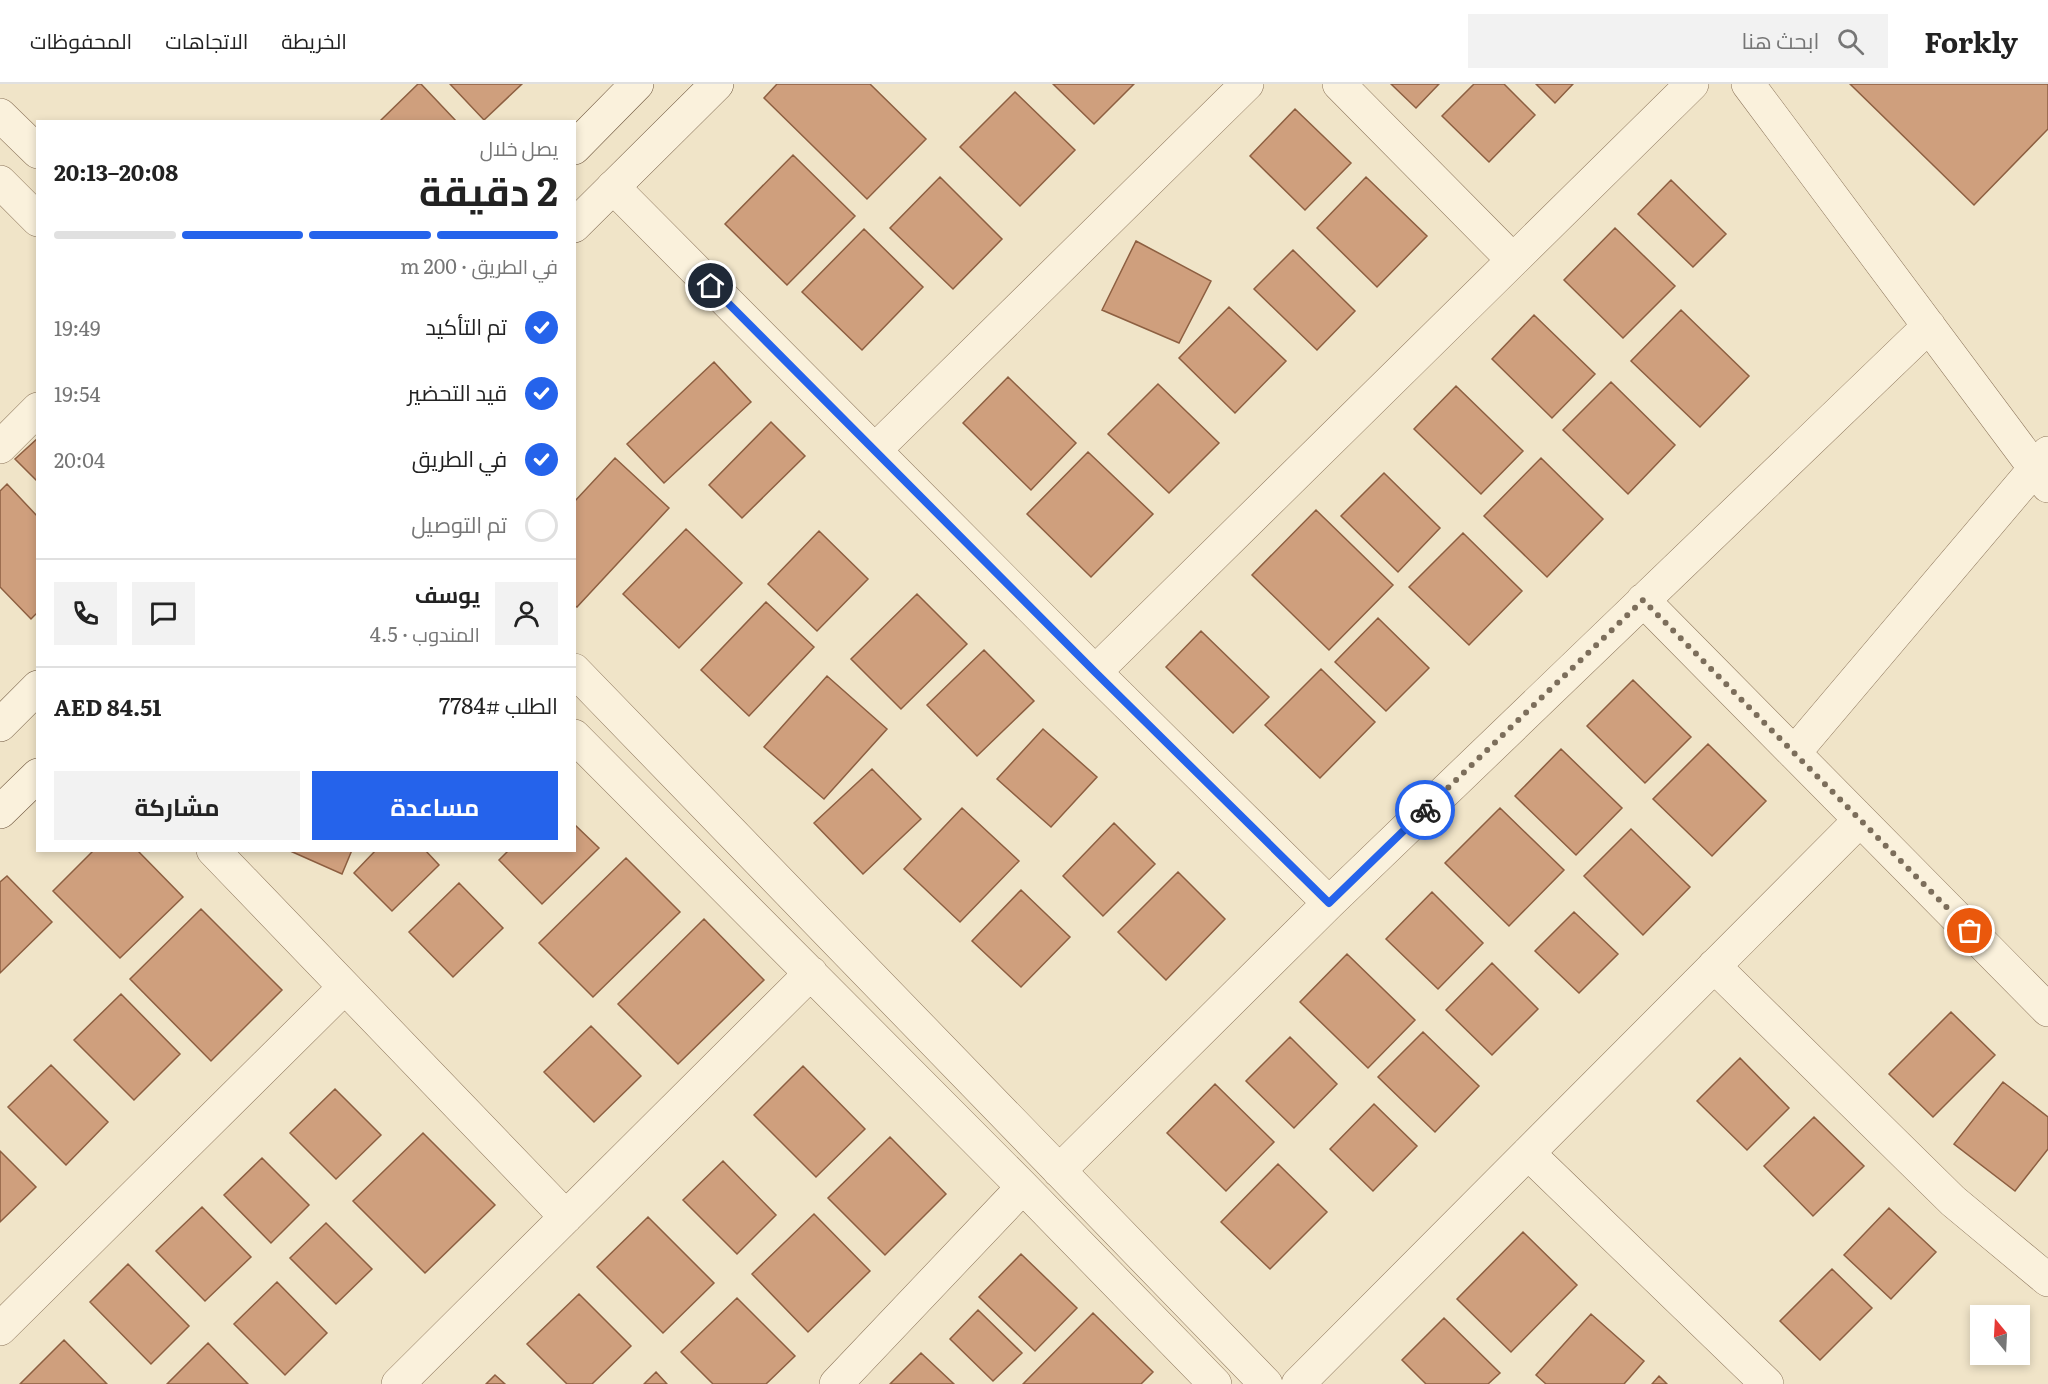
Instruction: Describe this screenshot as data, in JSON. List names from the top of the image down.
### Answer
{
  "north": "top",
  "page": {
    "header": "Forkly",
    "search": "ابحث هنا",
    "nav": ["الخريطة", "الاتجاهات", "المحفوظات"],
    "heading": ["2 دقيقة", "يصل خلال", "20:08–20:13"],
    "panel": [
      "يوسف",
      "المندوب · 4.5",
      "الطلب #7784",
      "AED 84.51"
    ],
    "bar": "في الطريق · 200 m",
    "list": [
      ["تم التأكيد", "19:49"],
      ["قيد التحضير", "19:54"],
      ["في الطريق", "20:04"],
      "تم التوصيل"
    ],
    "buttons": ["مساعدة", "مشاركة"]
  }
}
